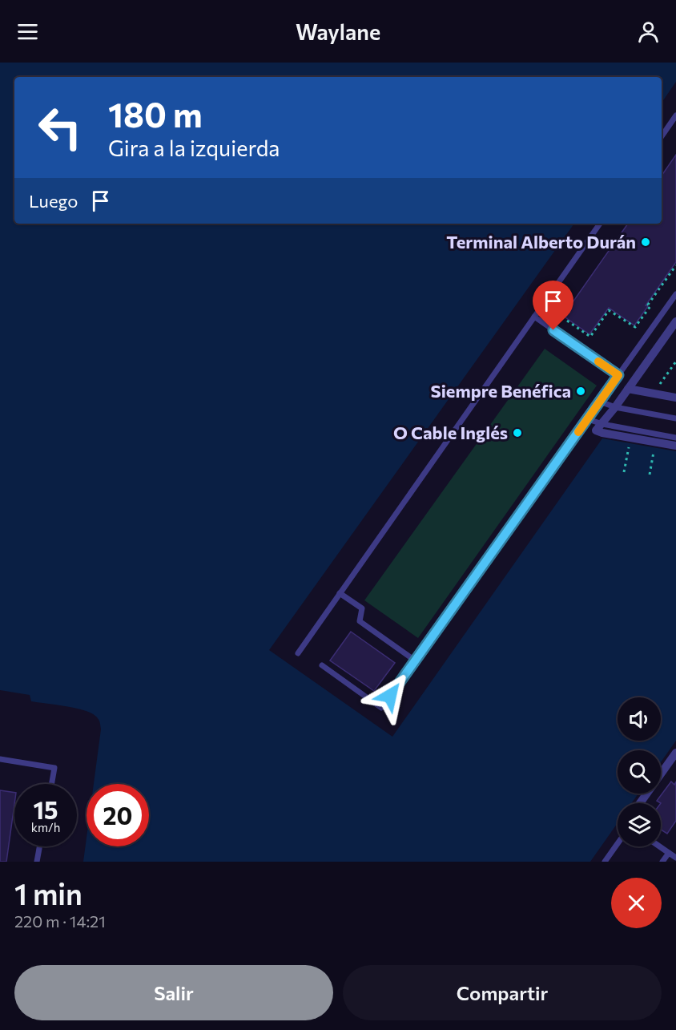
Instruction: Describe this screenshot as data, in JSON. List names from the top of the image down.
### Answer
{
  "places": ["Terminal Alberto Durán", "Siempre Benéfica", "O Cable Inglés"],
  "page": {
    "header": "Waylane",
    "turn": ["180 m", "Gira a la izquierda"],
    "then": "Luego",
    "speed": "15 km/h",
    "limit": "20",
    "heading": ["1 min", "220 m · 14:21"],
    "buttons": ["Salir", "Compartir"]
  }
}
